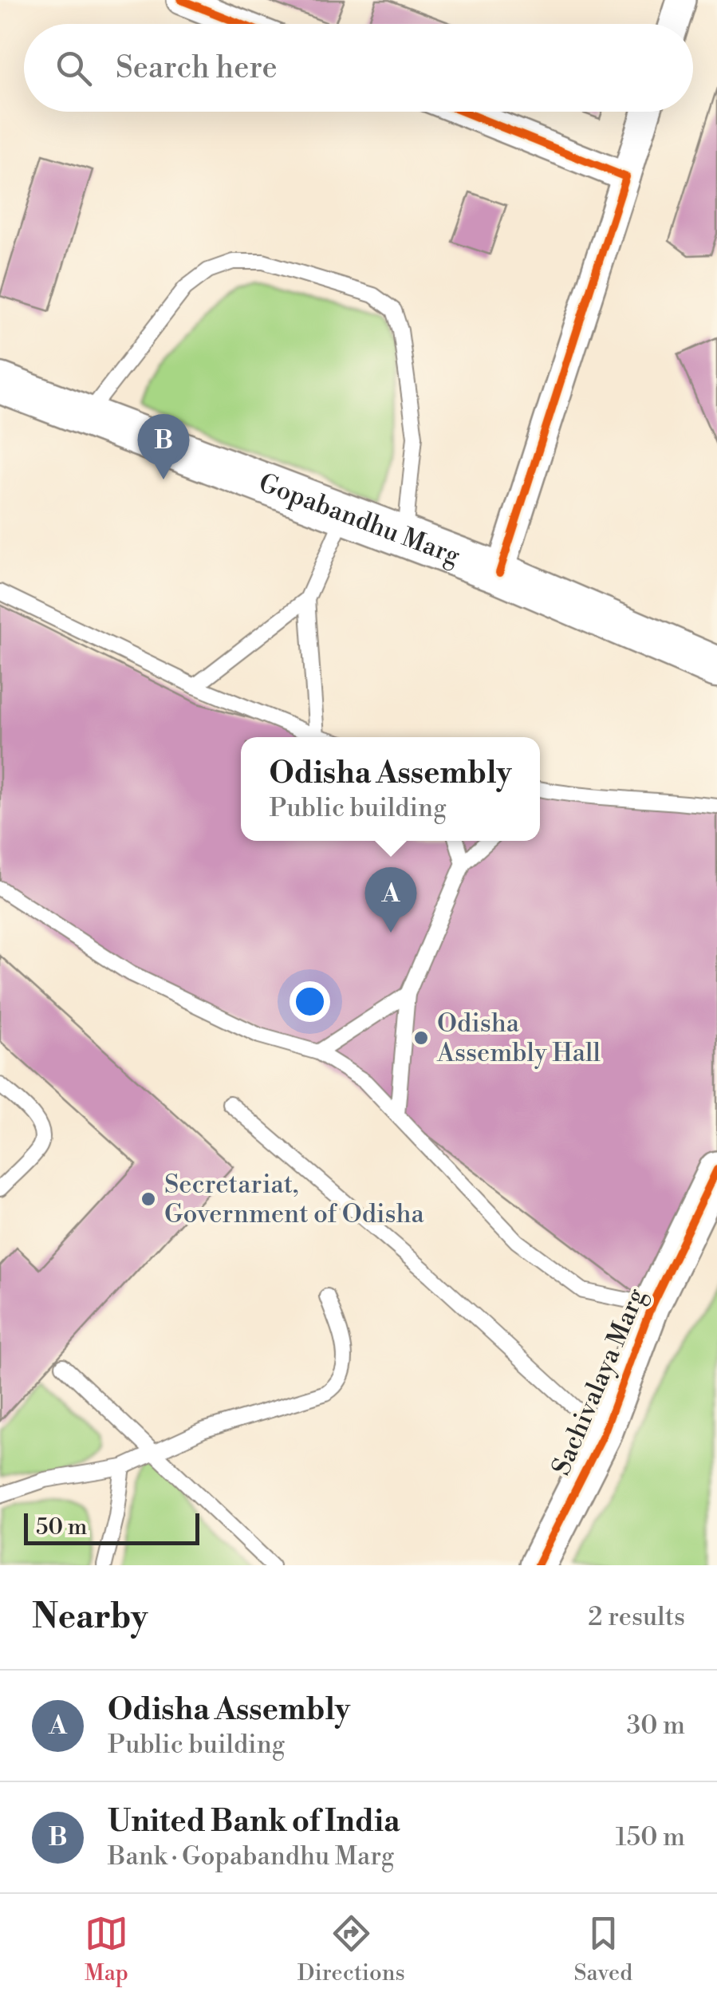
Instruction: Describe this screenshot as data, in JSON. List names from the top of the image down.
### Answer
{
  "streets": {
    "main road": ["Gopabandhu Marg"],
    "street": ["Sachivalaya Marg"]
  },
  "places": ["Odisha Assembly Hall", "Secretariat, Government of Odisha"],
  "scale_bar": "50 m",
  "page": {
    "search": "Search here",
    "pins": ["B", "A"],
    "popup": ["Odisha Assembly", "Public building"],
    "scale": "50 m",
    "heading": ["Nearby", "2 results"],
    "list": [
      {
        "mark": "A",
        "name": "Odisha Assembly",
        "note": "Public building",
        "value": "30 m"
      },
      {
        "mark": "B",
        "name": "United Bank of India",
        "note": "Bank · Gopabandhu Marg",
        "value": "150 m"
      }
    ],
    "nav": ["Map", "Directions", "Saved"]
  }
}
